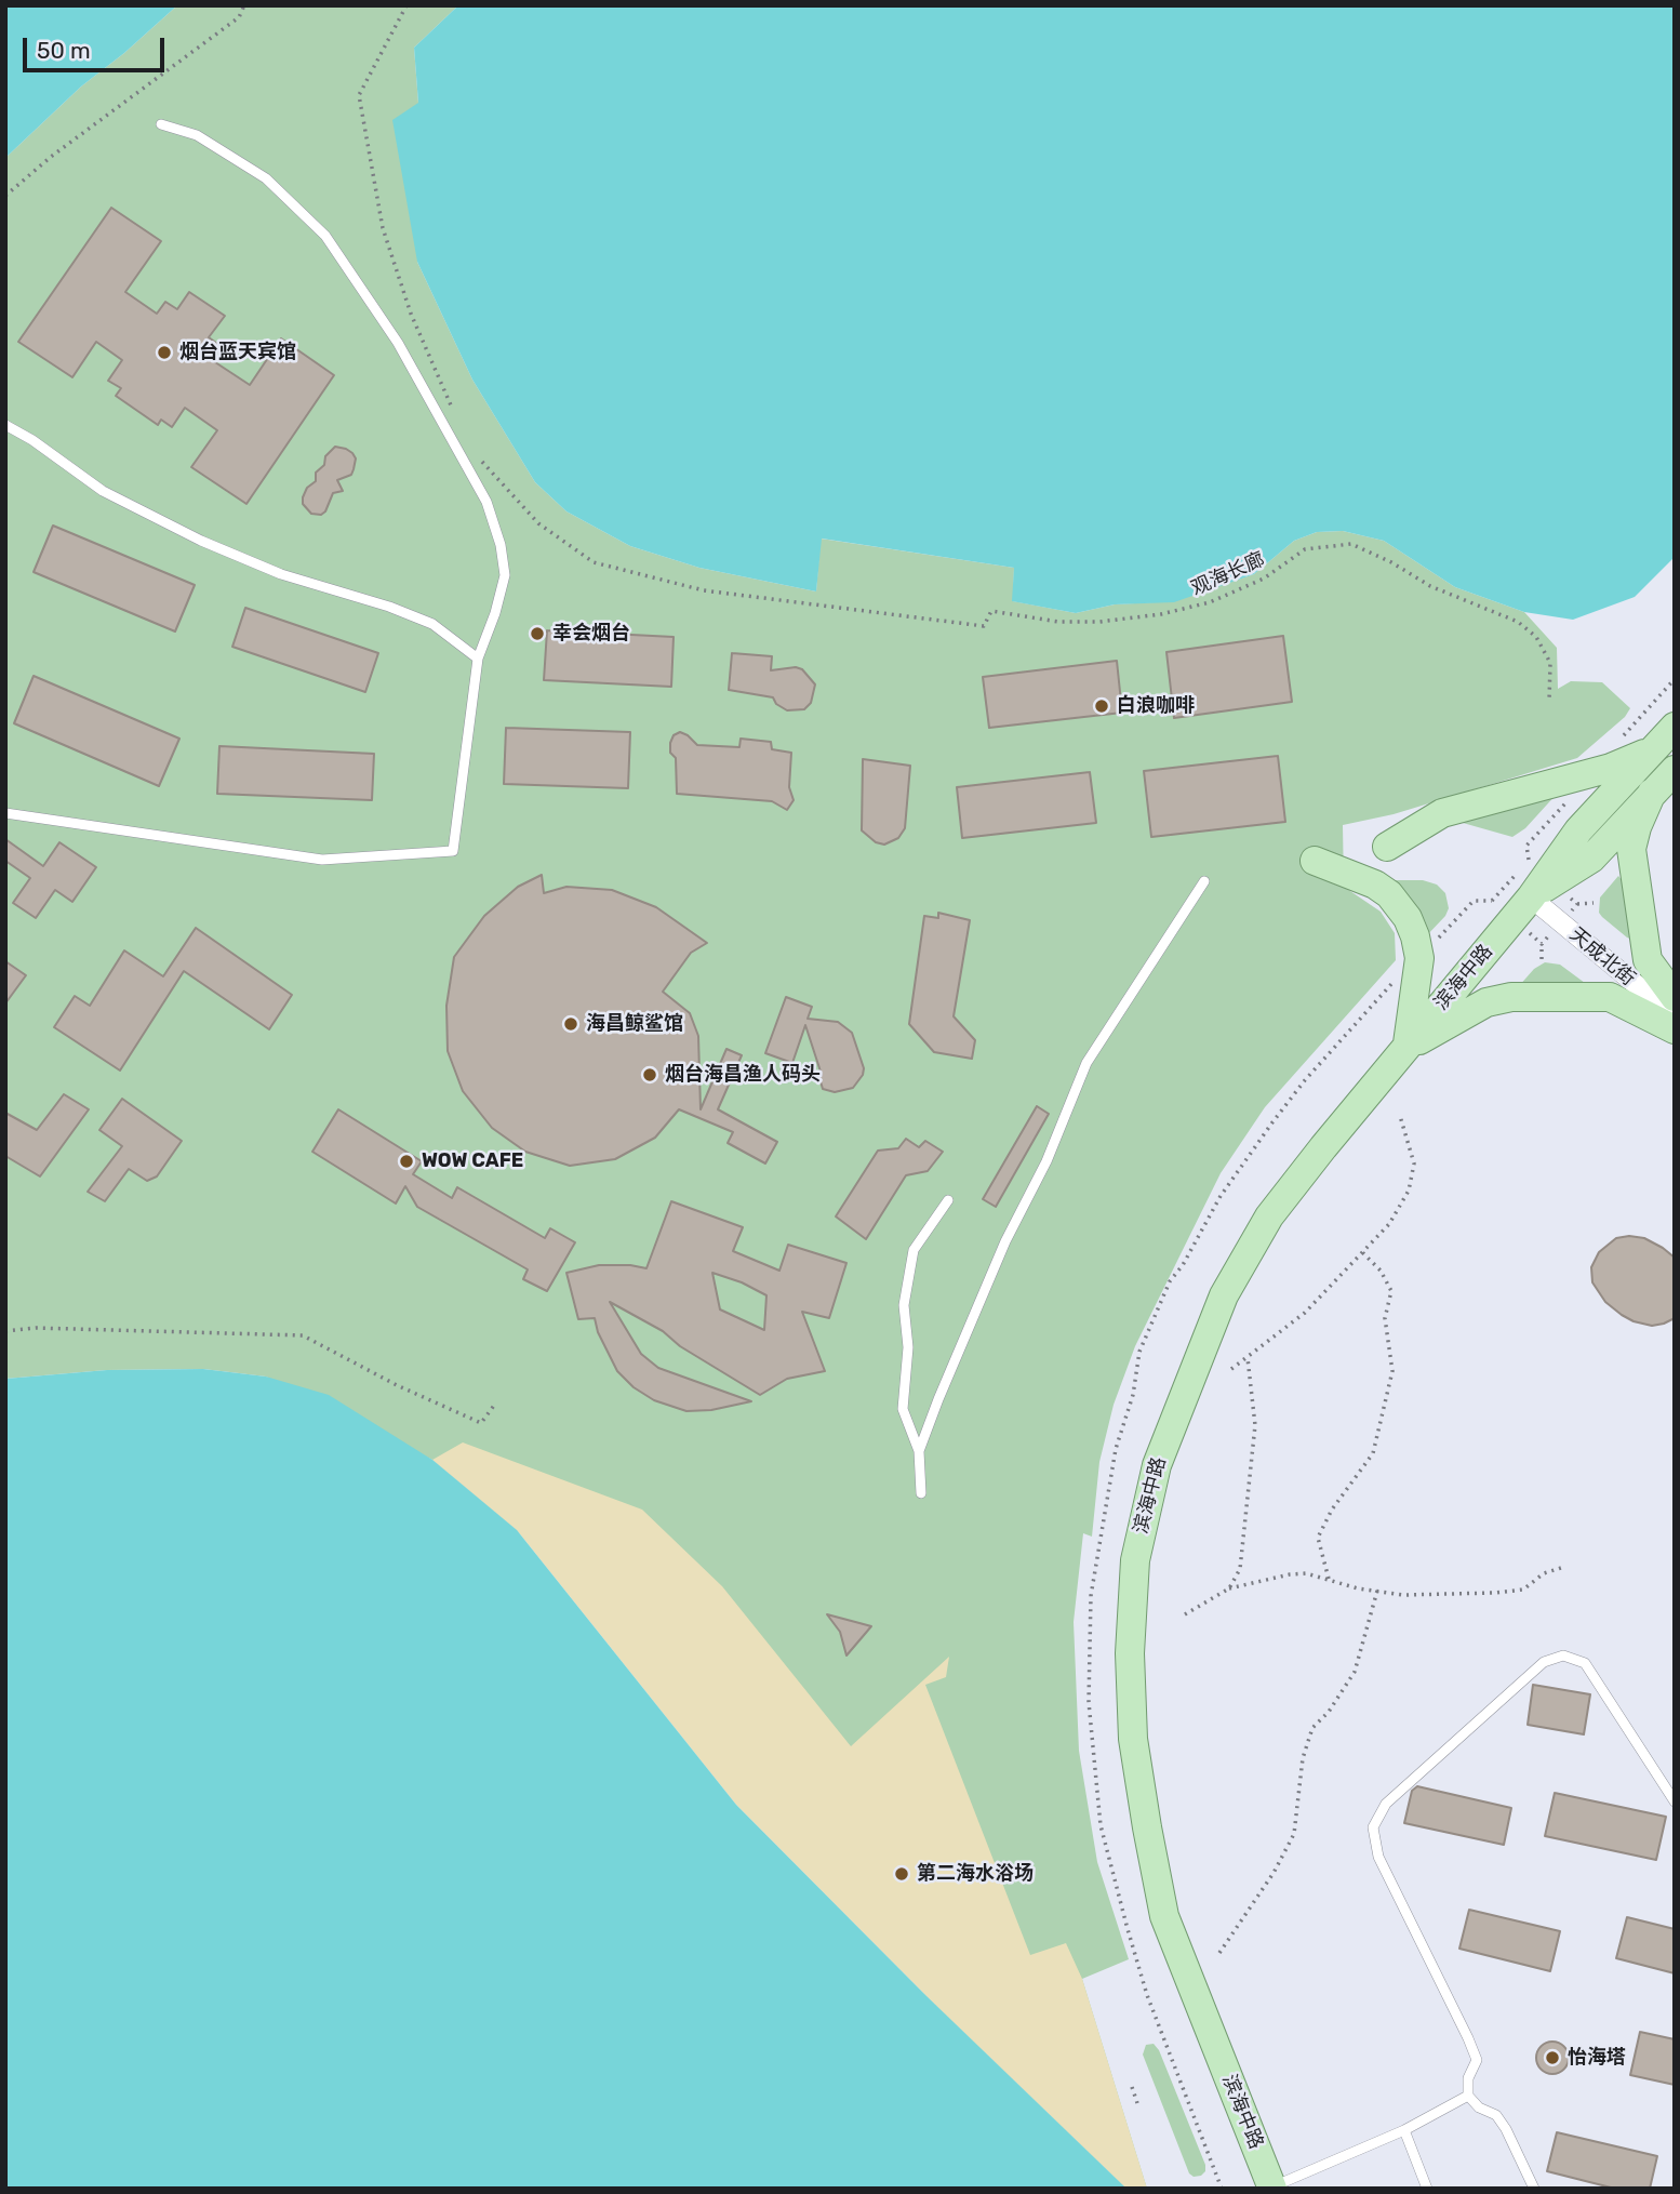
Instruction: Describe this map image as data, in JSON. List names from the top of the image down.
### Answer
{
  "streets": {
    "main road": ["滨海中路"],
    "street": ["天成北街"],
    "path": ["观海长廊"]
  },
  "crossings": [
    ["天成北街", "滨海中路"]
  ],
  "places": [
    "烟台蓝天宾馆",
    "幸会烟台",
    "白浪咖啡",
    "海昌鲸鲨馆",
    "烟台海昌渔人码头",
    "WOW CAFE",
    "第二海水浴场",
    "怡海塔"
  ],
  "scale_bar": "50 m"
}
